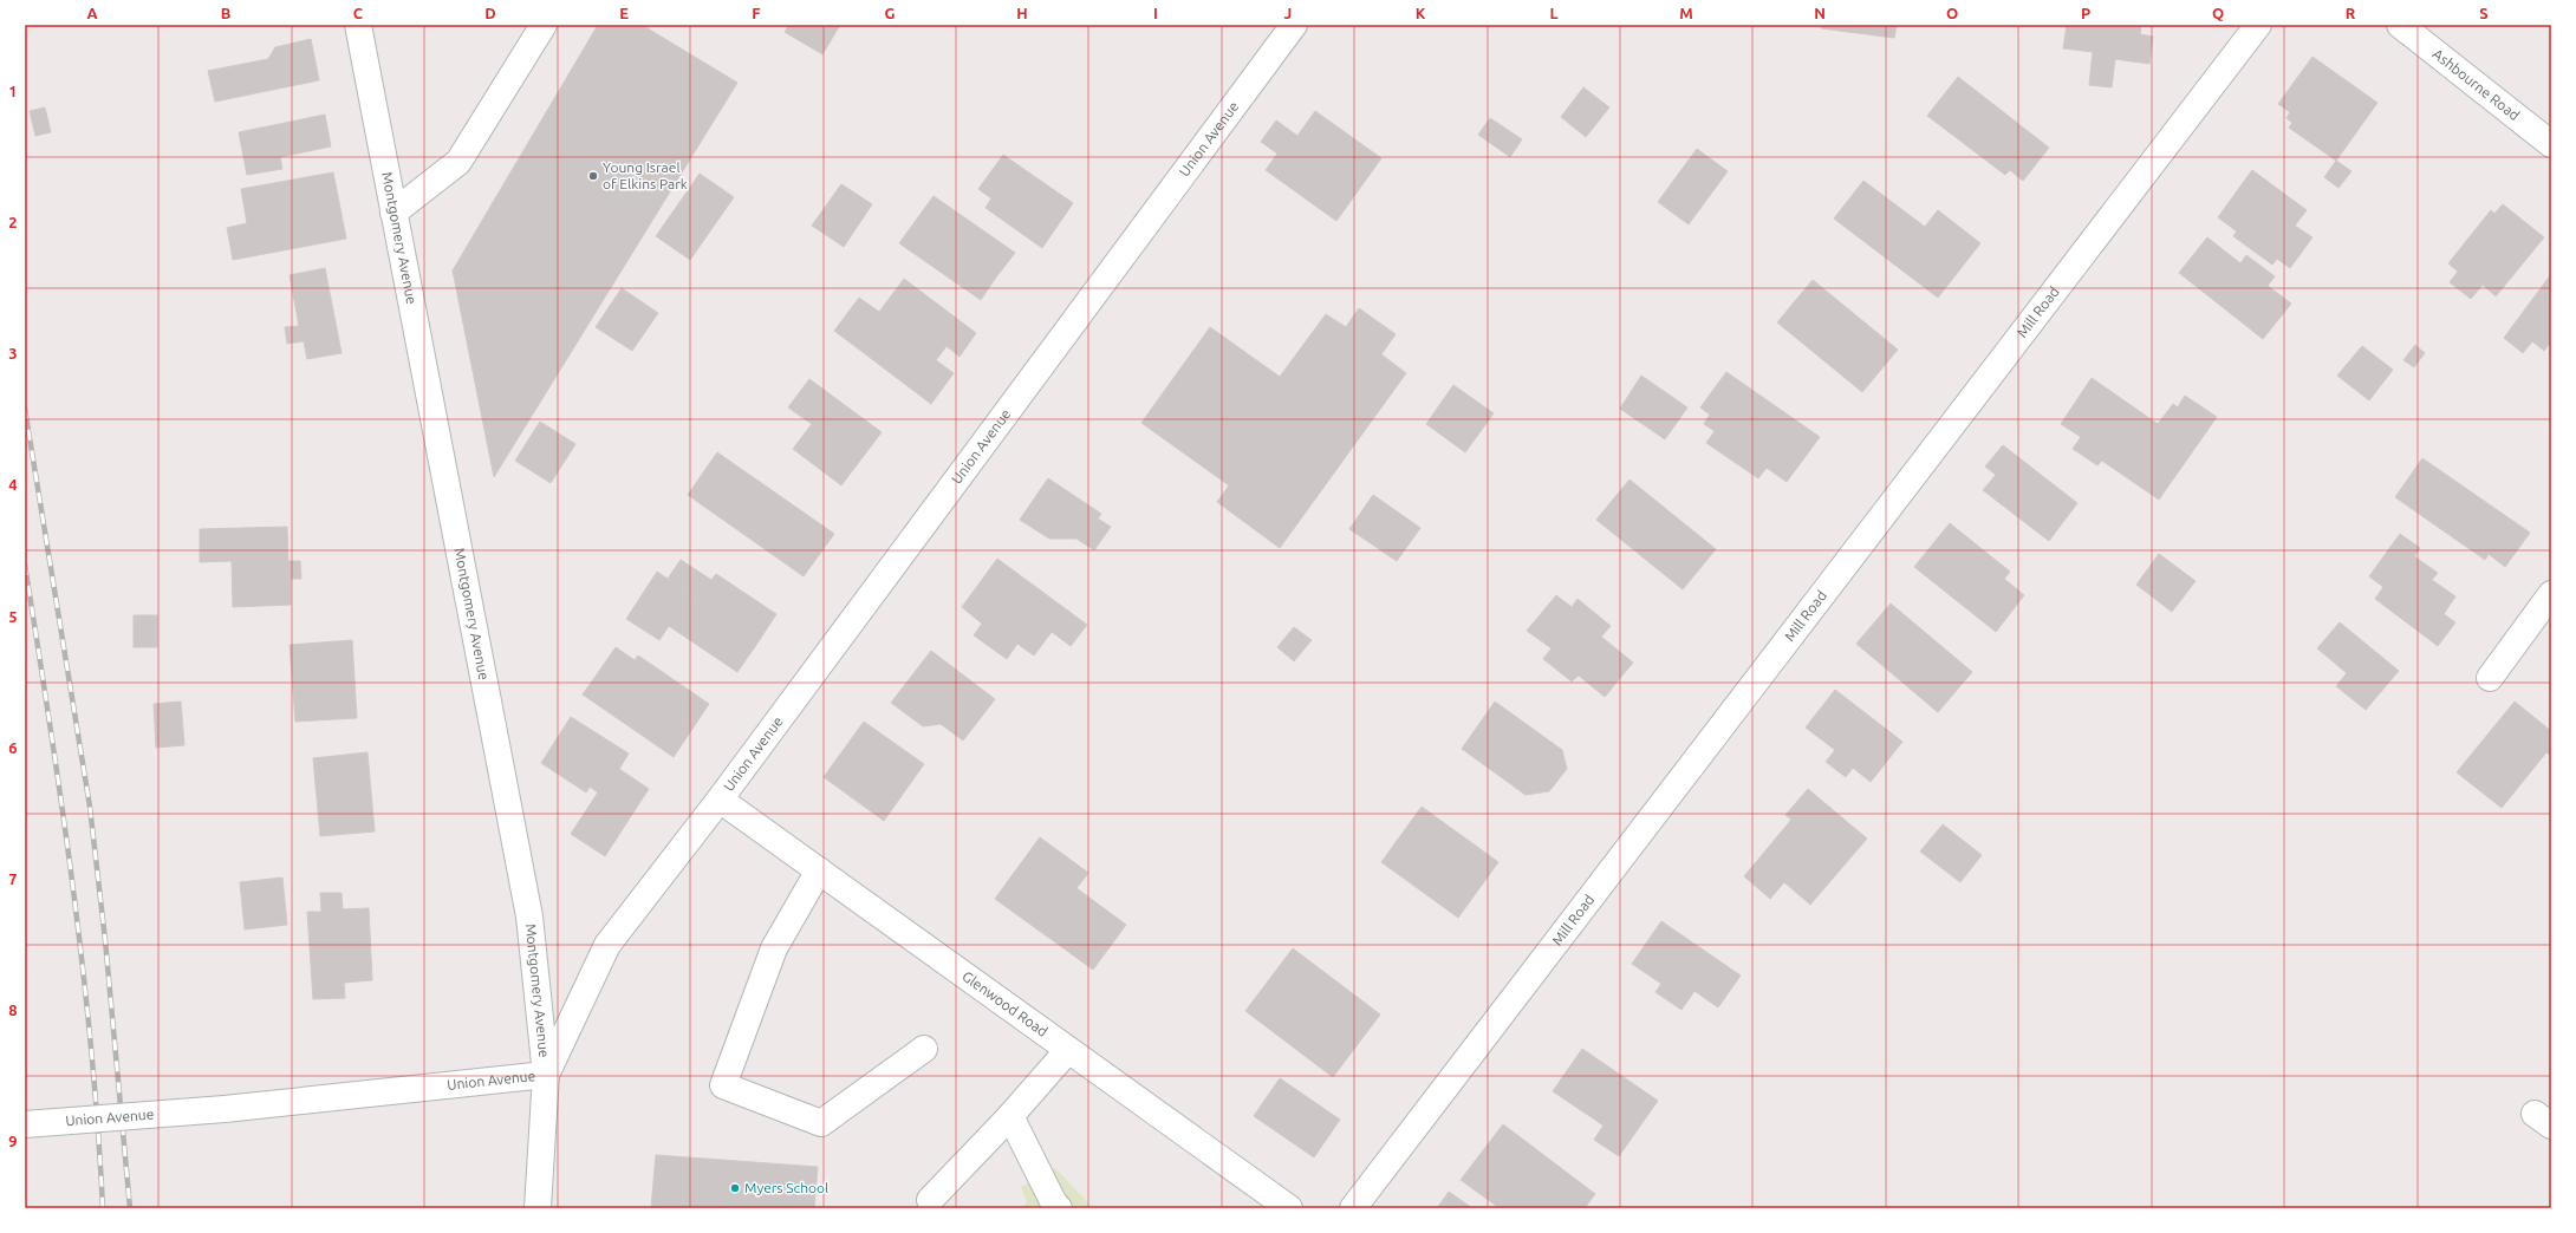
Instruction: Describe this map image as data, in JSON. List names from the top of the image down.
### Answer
{
  "streets": {
    "street": [
      "Ashbourne Road",
      "Union Avenue",
      "Montgomery Avenue",
      "Mill Road",
      "Glenwood Road"
    ]
  },
  "crossings": [
    ["Union Avenue", "Montgomery Avenue"],
    ["Union Avenue", "Glenwood Road"]
  ],
  "places": ["Young Israel of Elkins Park", "Myers School"],
  "grid": {
    "columns": [
      "A",
      "B",
      "C",
      "D",
      "E",
      "F",
      "G",
      "H",
      "I",
      "J",
      "K",
      "L",
      "M",
      "N",
      "O",
      "P",
      "Q",
      "R",
      "S"
    ],
    "rows": [
      "1",
      "2",
      "3",
      "4",
      "5",
      "6",
      "7",
      "8",
      "9"
    ]
  }
}
